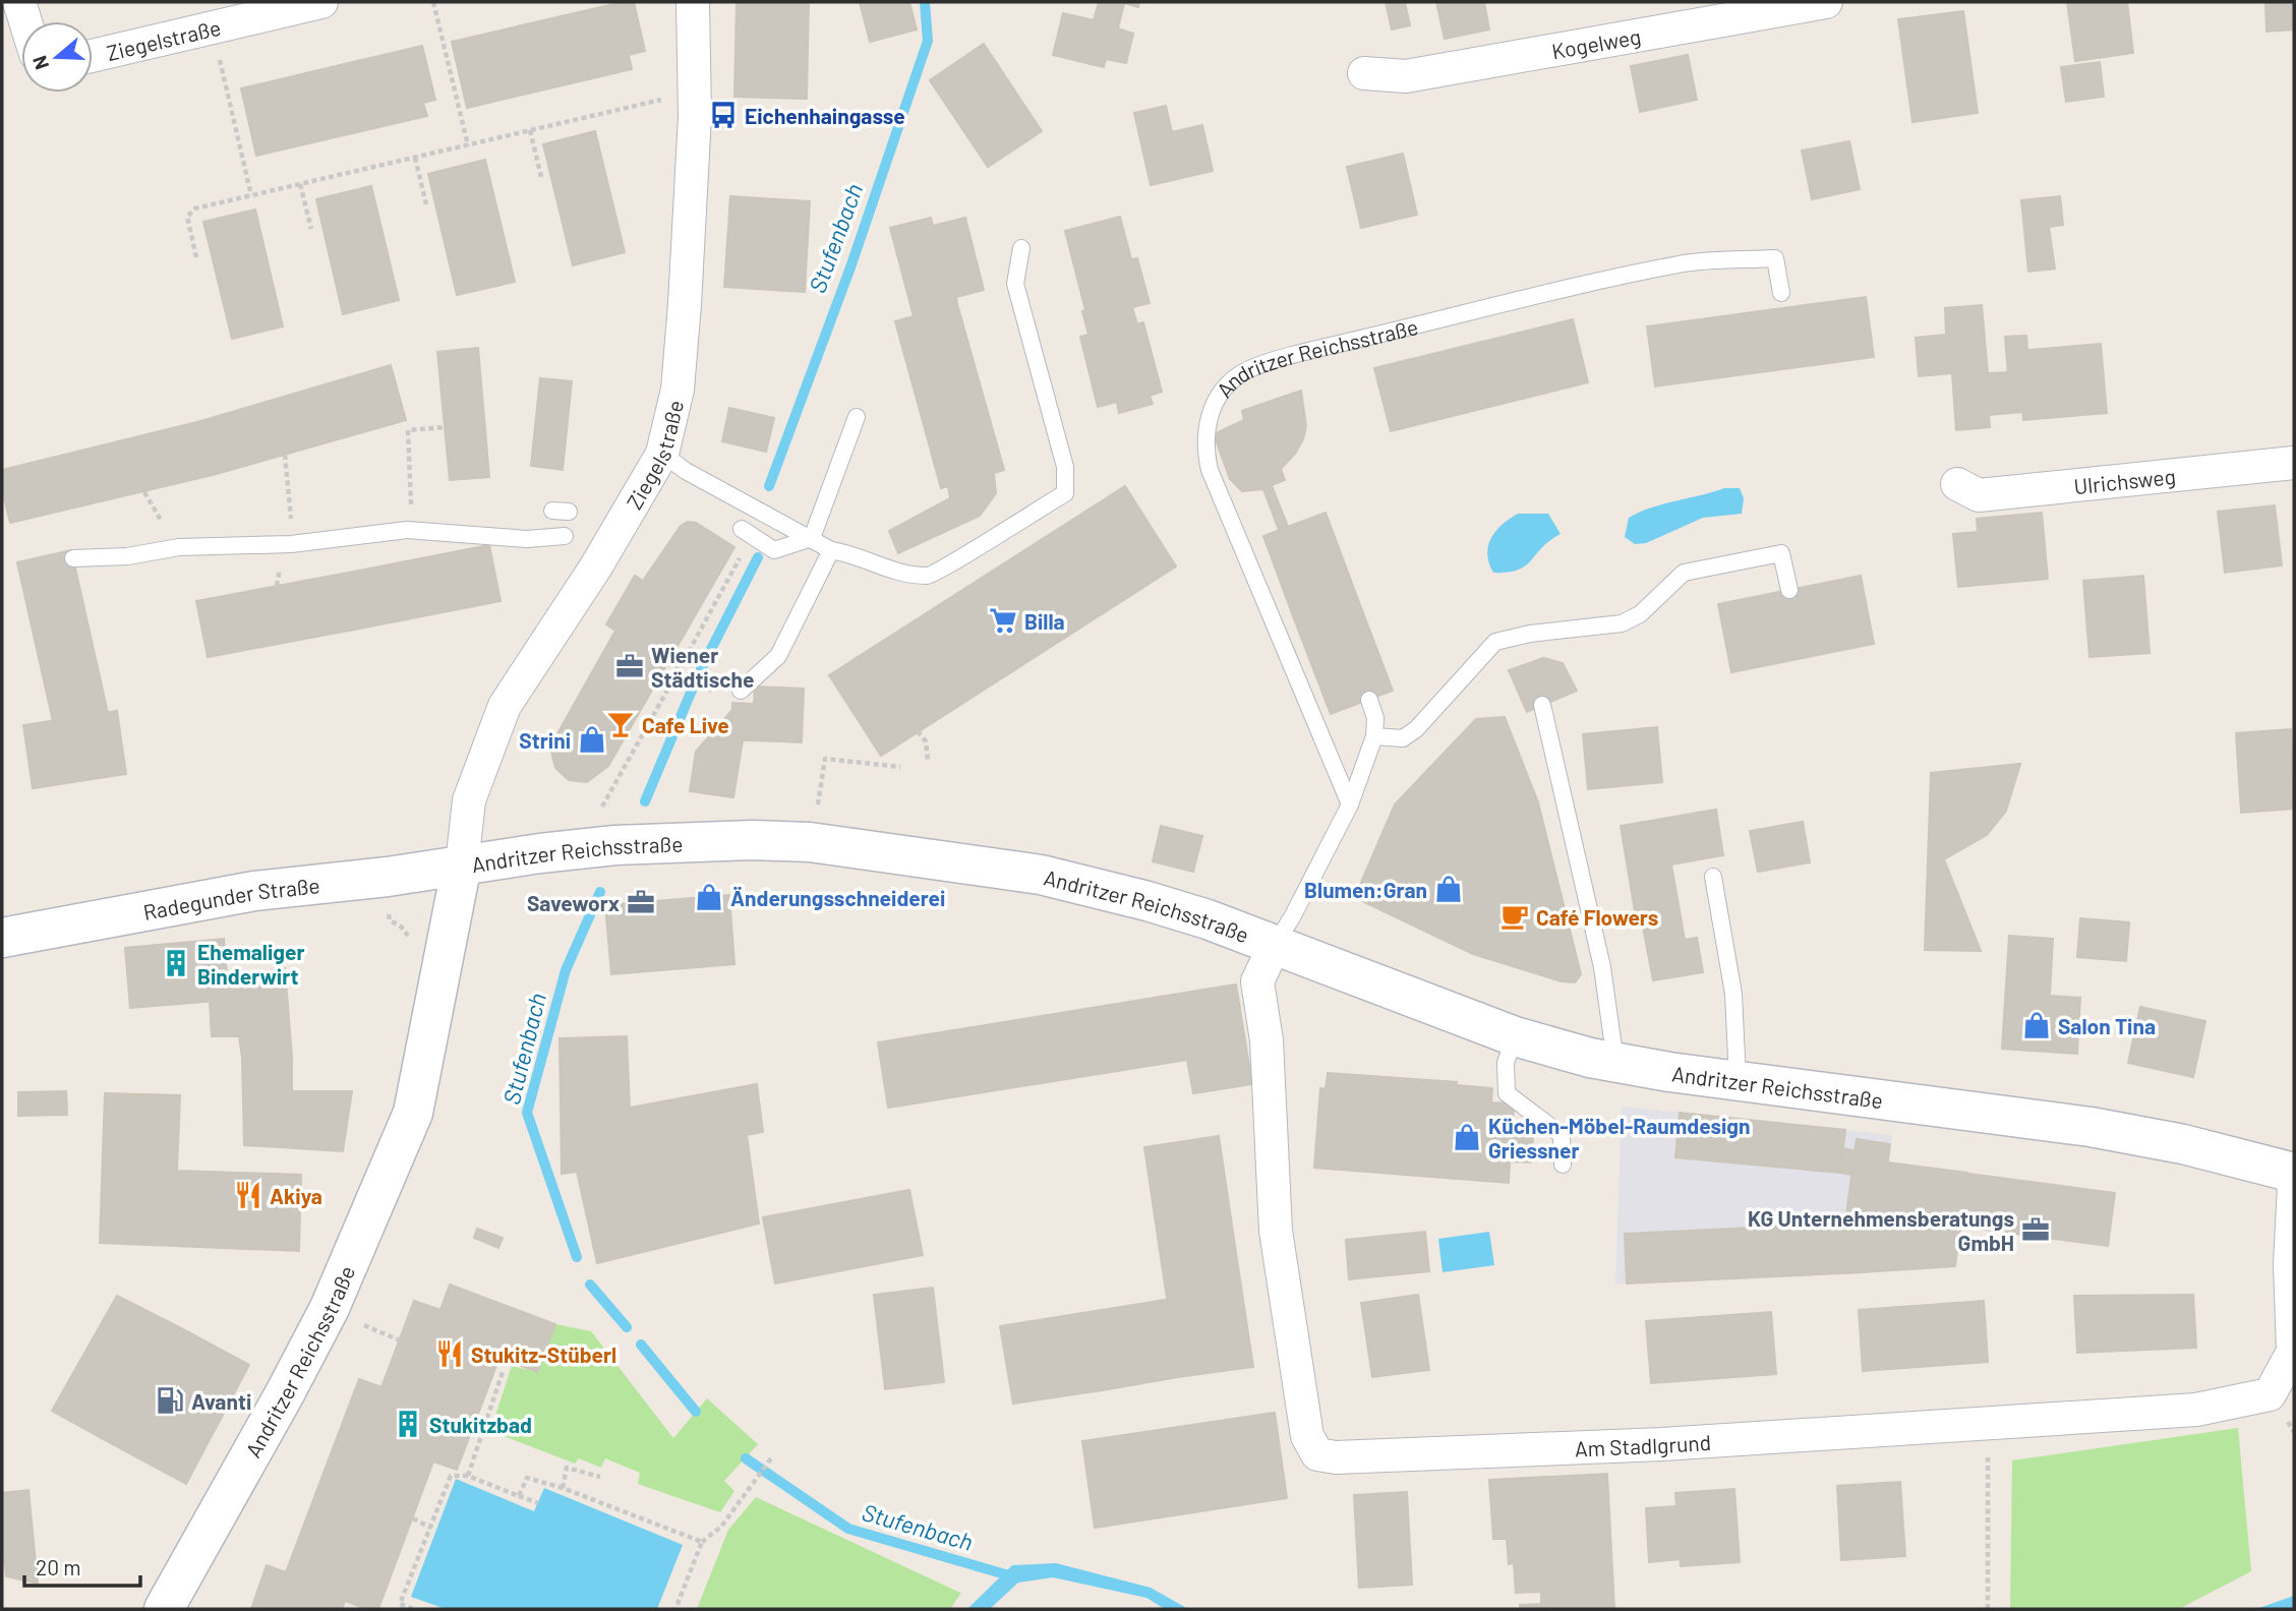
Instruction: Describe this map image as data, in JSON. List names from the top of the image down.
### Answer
{
  "streets": {
    "main road": ["Andritzer Reichsstraße", "Radegunder Straße"],
    "street": [
      "Ziegelstraße",
      "Kogelweg",
      "Ulrichsweg",
      "Am Stadlgrund"
    ]
  },
  "crossings": [
    ["Ziegelstraße", "Andritzer Reichsstraße"],
    ["Ziegelstraße", "Radegunder Straße"],
    ["Andritzer Reichsstraße", "Radegunder Straße"],
    ["Andritzer Reichsstraße", "Am Stadlgrund"]
  ],
  "water": ["Stufenbach"],
  "places": {
    "bus stop": ["Eichenhaingasse"],
    "supermarket": ["Billa"],
    "office": ["Wiener Städtische", "Saveworx", "KG Unternehmensberatungs GmbH"],
    "bar": ["Cafe Live"],
    "shop": [
      "Strini",
      "Blumen:Gran",
      "Änderungsschneiderei",
      "Salon Tina",
      "Küchen-Möbel-Raumdesign Griessner"
    ],
    "cafe": ["Café Flowers"],
    "building": ["Ehemaliger Binderwirt", "Stukitzbad"],
    "restaurant": ["Akiya", "Stukitz-Stüberl"],
    "fuel station": ["Avanti"]
  },
  "scale_bar": "20 m",
  "north": "left"
}
